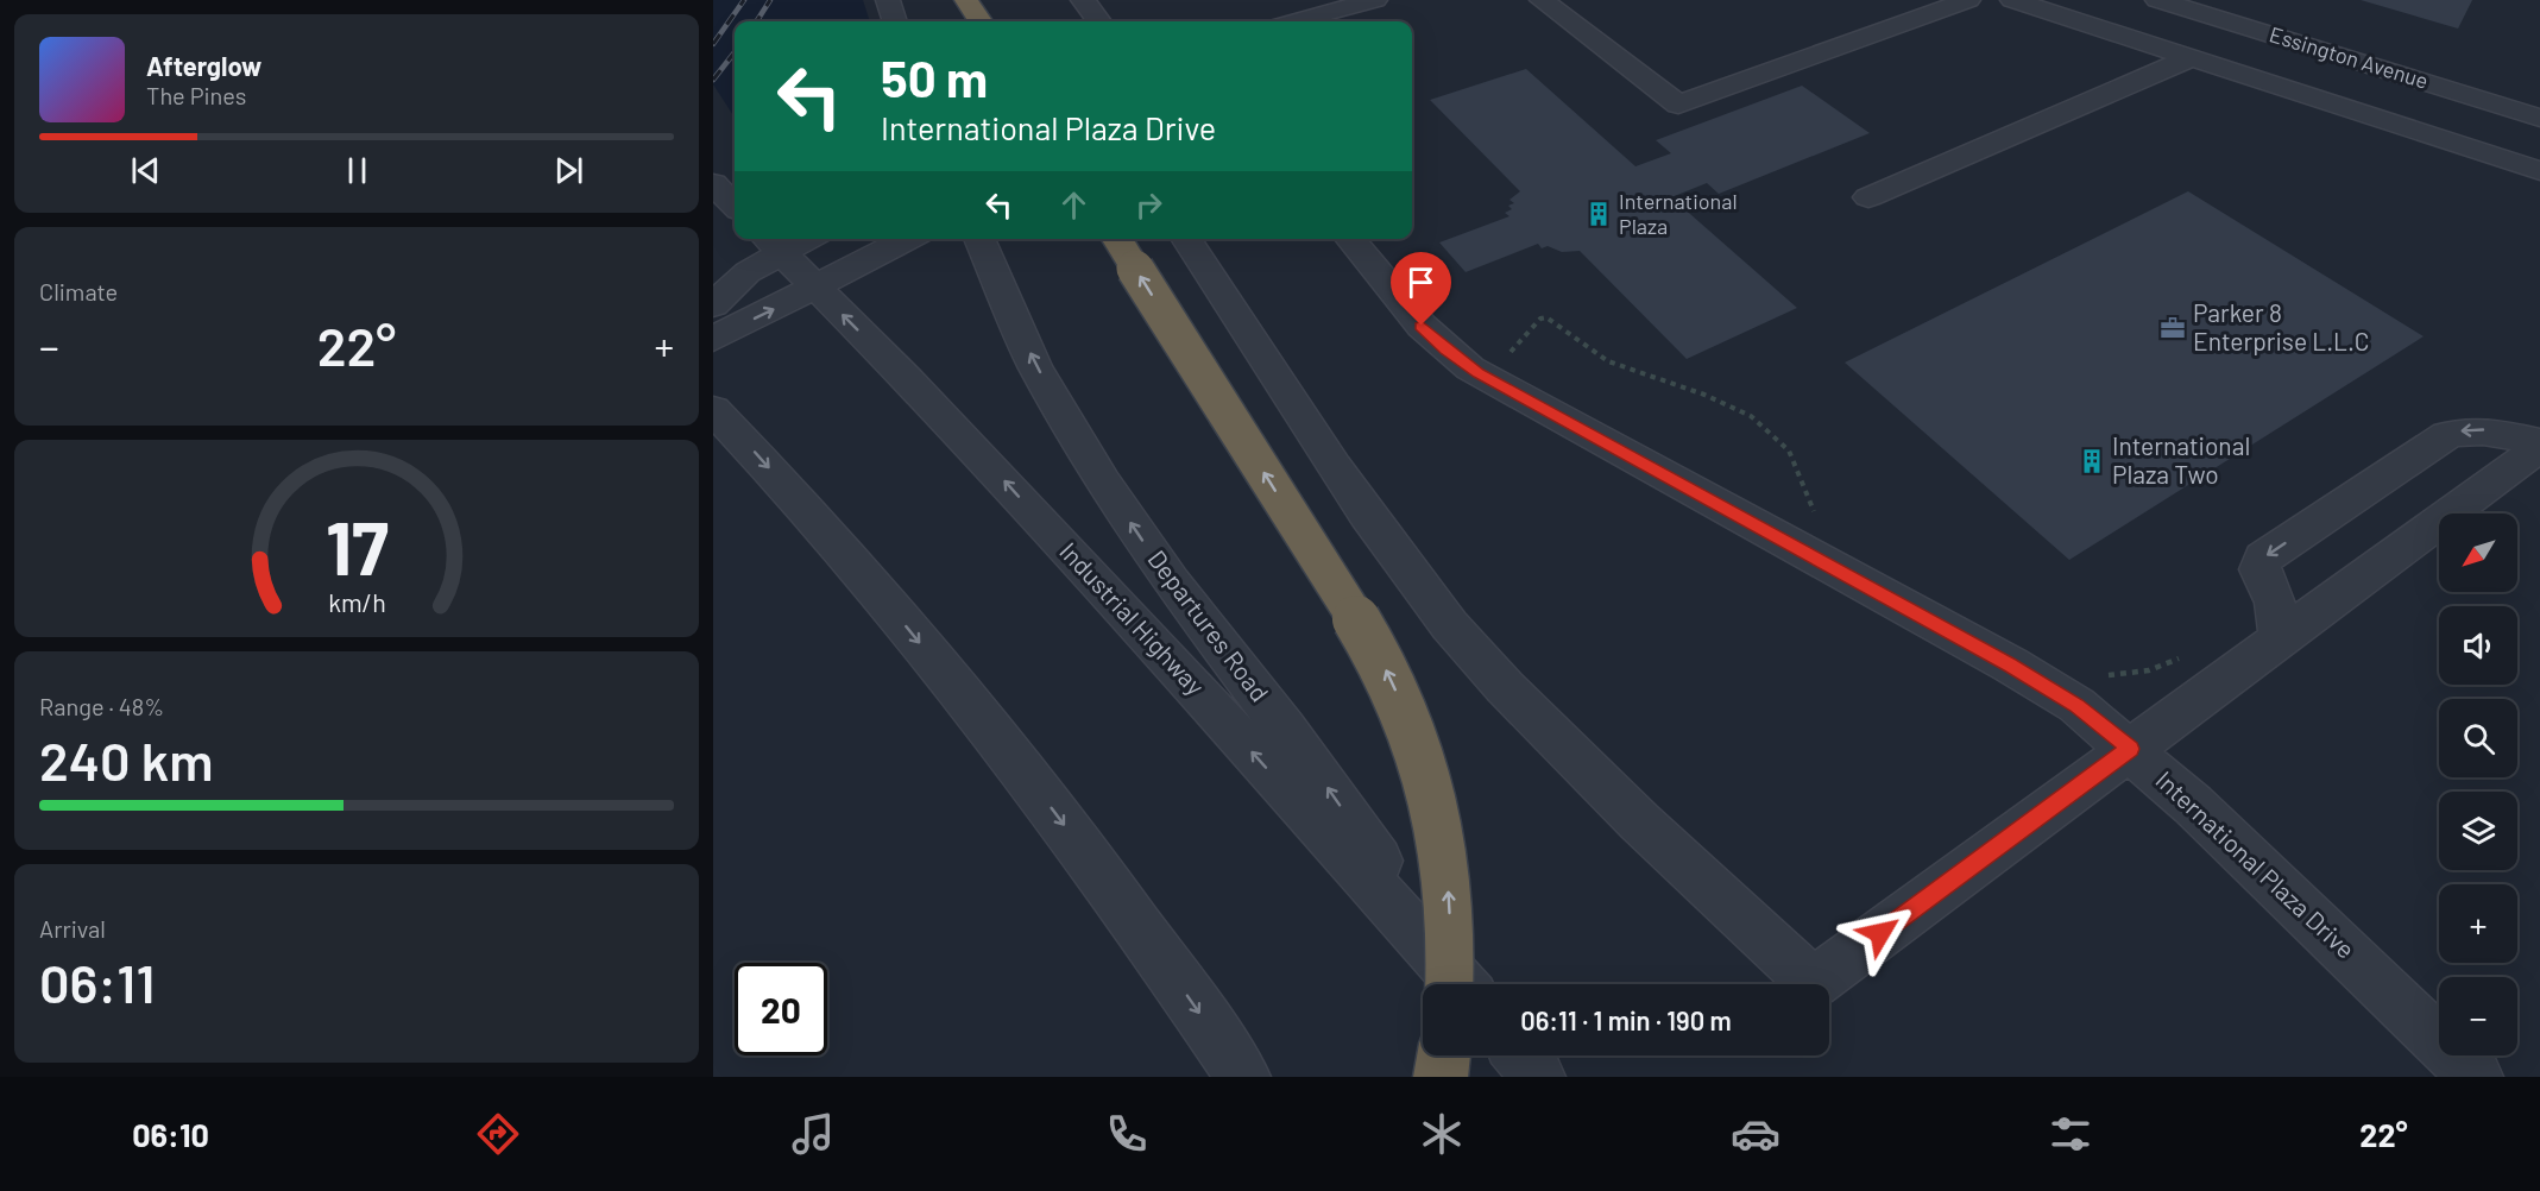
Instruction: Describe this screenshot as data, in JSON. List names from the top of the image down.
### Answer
{
  "streets": {
    "street": [
      "Essington Avenue",
      "Industrial Highway",
      "Departures Road",
      "International Plaza Drive"
    ]
  },
  "places": {
    "building": ["International Plaza", "International Plaza Two"],
    "office": ["Parker 8 Enterprise L.L.C"]
  },
  "north": "bottom left",
  "page": {
    "turn": ["50 m", "International Plaza Drive"],
    "song": ["Afterglow", "The Pines"],
    "tile": [
      "Climate",
      ["Range · 48%", "240 km"],
      ["Arrival", "06:11"]
    ],
    "heat": ["−", "22°", "+"],
    "map_buttons": ["+", "−"],
    "limit": "20",
    "trip": "06:11 · 1 min · 190 m",
    "tabs": ["06:10", "22°"],
    "gauge": ["17", "km/h"]
  }
}
